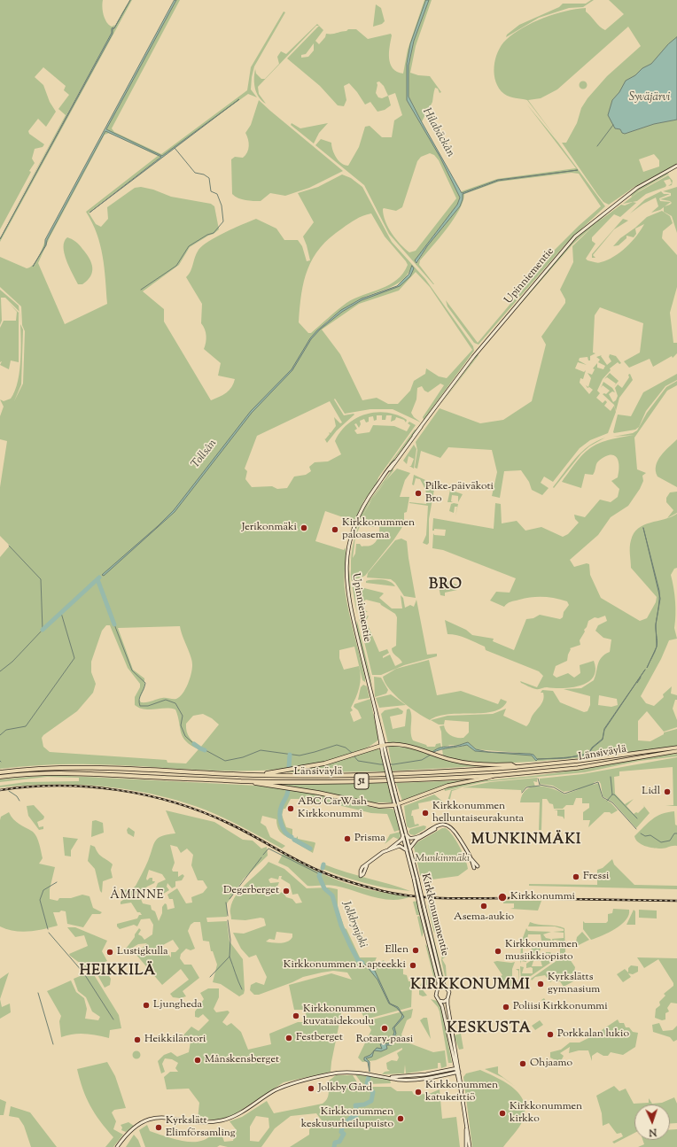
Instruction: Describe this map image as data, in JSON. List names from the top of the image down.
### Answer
{
  "streets": {
    "highway": ["Länsiväylä", "51"],
    "main road": ["Upinniementie", "Kirkkonummentie"]
  },
  "crossings": [
    ["Upinniementie", "Kirkkonummentie"]
  ],
  "districts": [
    "BRO",
    "MUNKINMÄKI",
    "ÅMINNE",
    "HEIKKILÄ",
    "KIRKKONUMMI",
    "KESKUSTA"
  ],
  "water": [
    "Syväjärvi",
    "Hilabäckån",
    "Tollsån",
    "Jolkbynjoki"
  ],
  "parks": ["Munkinmäki"],
  "places": [
    "Pilke-päiväkoti Bro",
    "Jerikonmäki",
    "Kirkkonummen paloasema",
    "Lidl",
    "ABC CarWash Kirkkonummi",
    "Kirkkonummen helluntaiseurakunta",
    "Prisma",
    "Fressi",
    "Degerberget",
    "Kirkkonummi",
    "Asema-aukio",
    "Ellen",
    "Kirkkonummen musiikkiopisto",
    "Lustigkulla",
    "Kirkkonummen 1. apteekki",
    "Kyrkslätts gymnasium",
    "Ljungheda",
    "Poliisi Kirkkonummi",
    "Kirkkonummen kuvataidekoulu",
    "Rotary-paasi",
    "Porkkalan lukio",
    "Festberget",
    "Heikkiläntori",
    "Månskensberget",
    "Ohjaamo",
    "Jolkby Gård",
    "Kirkkonummen katukeittiö",
    "Kirkkonummen kirkko",
    "Kirkkonummen keskusurheilupuisto",
    "Kyrkslätt Elimförsamling"
  ],
  "north": "bottom"
}
